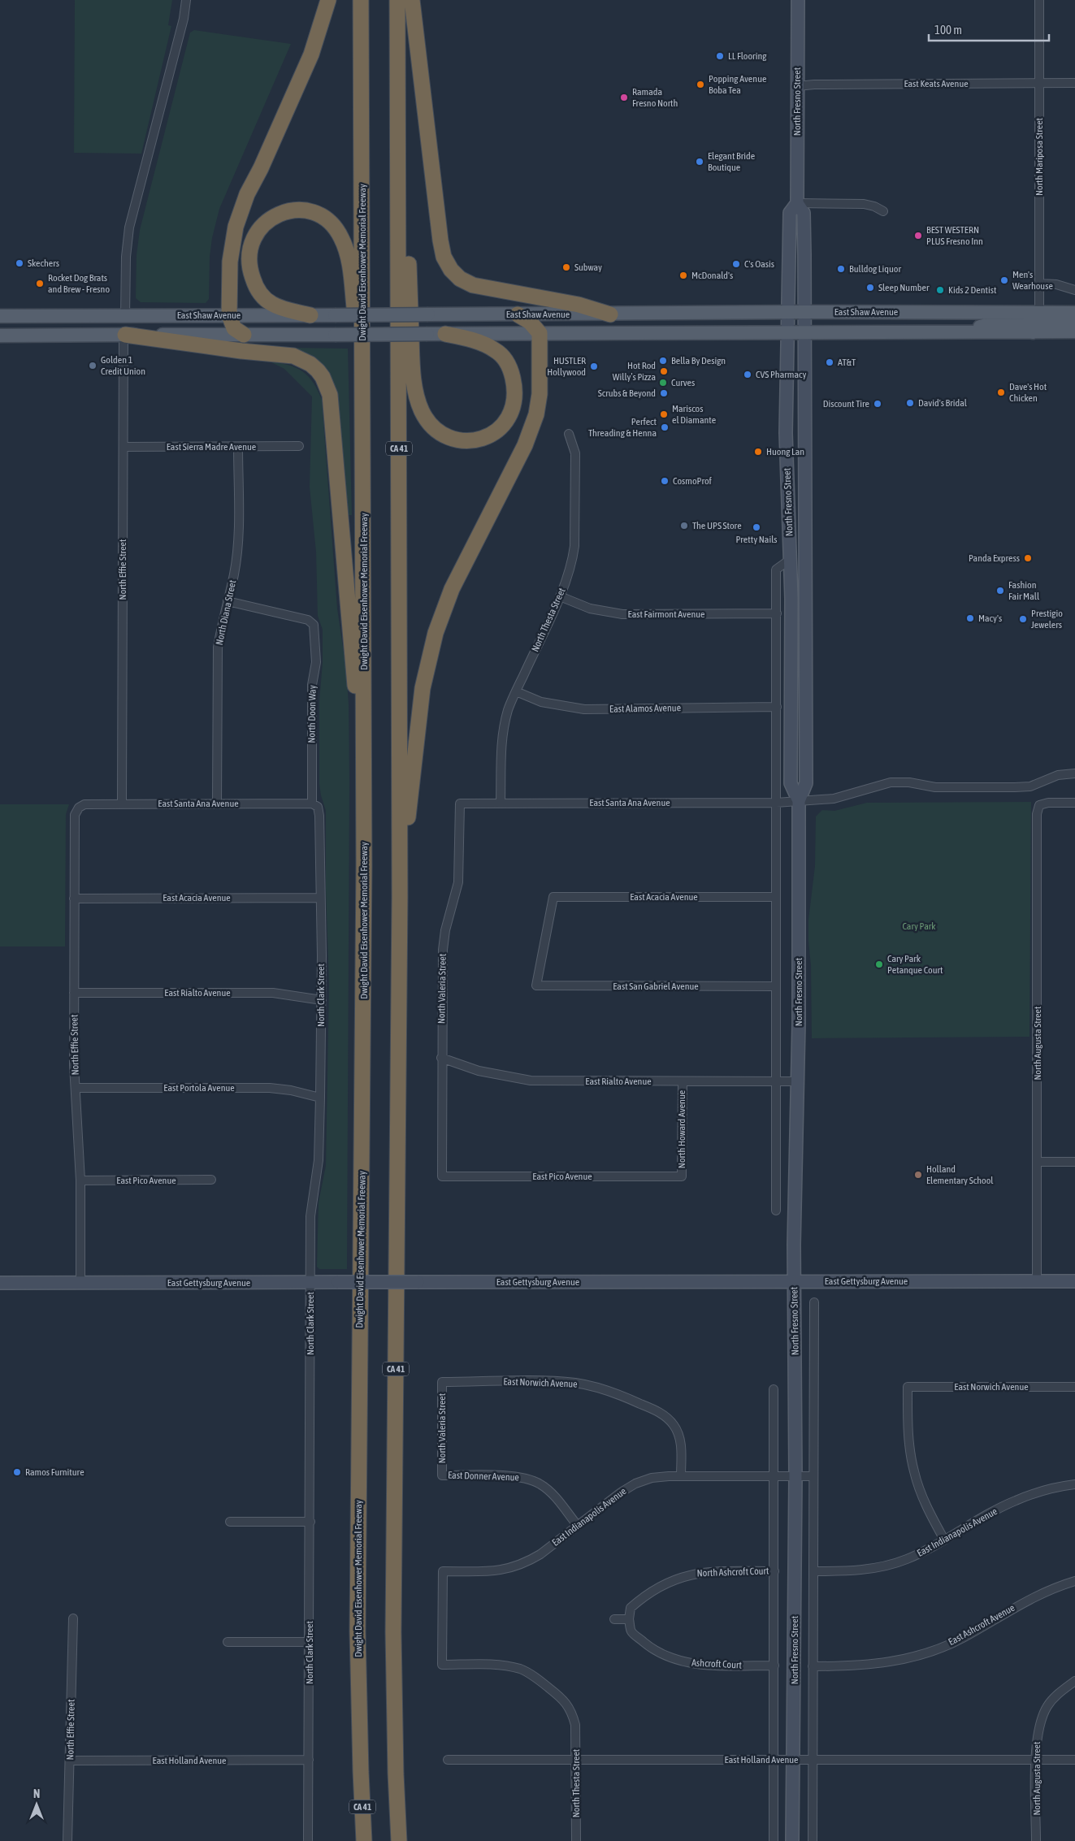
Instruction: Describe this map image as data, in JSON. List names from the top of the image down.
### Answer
{
  "streets": {
    "highway": ["Dwight David Eisenhower Memorial Freeway", "CA 41"],
    "main road": ["North Fresno Street", "East Shaw Avenue", "East Gettysburg Avenue"],
    "street": [
      "East Keats Avenue",
      "North Mariposa Street",
      "East Sierra Madre Avenue",
      "North Effie Street",
      "North Diana Street",
      "East Fairmont Avenue",
      "North Thesta Street",
      "East Alamos Avenue",
      "North Doon Way",
      "East Santa Ana Avenue",
      "East Acacia Avenue",
      "East San Gabriel Avenue",
      "North Valeria Street",
      "East Rialto Avenue",
      "North Clark Street",
      "North Augusta Street",
      "East Portola Avenue",
      "North Howard Avenue",
      "East Pico Avenue",
      "East Norwich Avenue",
      "East Donner Avenue",
      "East Indianapolis Avenue",
      "North Ashcroft Court",
      "East Ashcroft Avenue",
      "Ashcroft Court",
      "East Holland Avenue"
    ]
  },
  "crossings": [
    ["East Keats Avenue", "North Fresno Street"],
    ["East Keats Avenue", "North Mariposa Street"],
    ["North Fresno Street", "East Shaw Avenue"],
    ["North Fresno Street", "East Santa Ana Avenue"],
    ["North Fresno Street", "East Rialto Avenue"],
    ["North Fresno Street", "East Gettysburg Avenue"],
    ["North Fresno Street", "East Indianapolis Avenue"],
    ["North Fresno Street", "North Ashcroft Court"],
    ["North Fresno Street", "East Ashcroft Avenue"],
    ["North Fresno Street", "Ashcroft Court"],
    ["North Fresno Street", "East Holland Avenue"],
    ["North Mariposa Street", "East Shaw Avenue"],
    ["East Shaw Avenue", "North Effie Street"],
    ["East Sierra Madre Avenue", "North Effie Street"],
    ["East Sierra Madre Avenue", "North Diana Street"],
    ["North Effie Street", "East Santa Ana Avenue"],
    ["North Effie Street", "East Acacia Avenue"],
    ["North Effie Street", "East Rialto Avenue"],
    ["North Effie Street", "East Portola Avenue"],
    ["North Effie Street", "East Pico Avenue"],
    ["North Effie Street", "East Gettysburg Avenue"],
    ["North Effie Street", "East Holland Avenue"],
    ["North Diana Street", "North Doon Way"],
    ["North Diana Street", "East Santa Ana Avenue"],
    ["East Fairmont Avenue", "North Thesta Street"],
    ["North Thesta Street", "East Alamos Avenue"],
    ["North Thesta Street", "East Santa Ana Avenue"],
    ["North Thesta Street", "East Indianapolis Avenue"],
    ["North Thesta Street", "East Holland Avenue"],
    ["North Doon Way", "East Santa Ana Avenue"],
    ["North Doon Way", "North Clark Street"],
    ["East Santa Ana Avenue", "North Valeria Street"],
    ["East Santa Ana Avenue", "North Clark Street"],
    ["East Acacia Avenue", "East San Gabriel Avenue"],
    ["East Acacia Avenue", "North Clark Street"],
    ["North Valeria Street", "East Rialto Avenue"],
    ["North Valeria Street", "East Pico Avenue"],
    ["North Valeria Street", "East Norwich Avenue"],
    ["North Valeria Street", "East Donner Avenue"],
    ["East Rialto Avenue", "North Clark Street"],
    ["East Rialto Avenue", "North Howard Avenue"],
    ["North Clark Street", "East Portola Avenue"],
    ["North Clark Street", "East Gettysburg Avenue"],
    ["North Clark Street", "East Holland Avenue"],
    ["North Augusta Street", "East Gettysburg Avenue"],
    ["North Augusta Street", "East Holland Avenue"],
    ["North Howard Avenue", "East Pico Avenue"],
    ["East Norwich Avenue", "East Indianapolis Avenue"],
    ["East Donner Avenue", "East Indianapolis Avenue"],
    ["North Ashcroft Court", "Ashcroft Court"]
  ],
  "parks": ["Cary Park"],
  "places": [
    "LL Flooring",
    "Popping Avenue Boba Tea",
    "Ramada Fresno North",
    "Elegant Bride Boutique",
    "BEST WESTERN PLUS Fresno Inn",
    "Skechers",
    "C's Oasis",
    "Subway",
    "Bulldog Liquor",
    "McDonald's",
    "Men's Wearhouse",
    "Rocket Dog Brats and Brew - Fresno",
    "Sleep Number",
    "Kids 2 Dentist",
    "Bella By Design",
    "AT&T",
    "Golden 1 Credit Union",
    "HUSTLER Hollywood",
    "Hot Rod Willy’s Pizza",
    "CVS Pharmacy",
    "Curves",
    "Dave's Hot Chicken",
    "Scrubs & Beyond",
    "David's Bridal",
    "Discount Tire",
    "Mariscos el Diamante",
    "Perfect Threading & Henna",
    "Huong Lan",
    "CosmoProf",
    "The UPS Store",
    "Pretty Nails",
    "Panda Express",
    "Fashion Fair Mall",
    "Macy's",
    "Prestigio Jewelers",
    "Cary Park Petanque Court",
    "Holland Elementary School",
    "Ramos Furniture"
  ],
  "scale_bar": "100 m",
  "north": "top"
}
